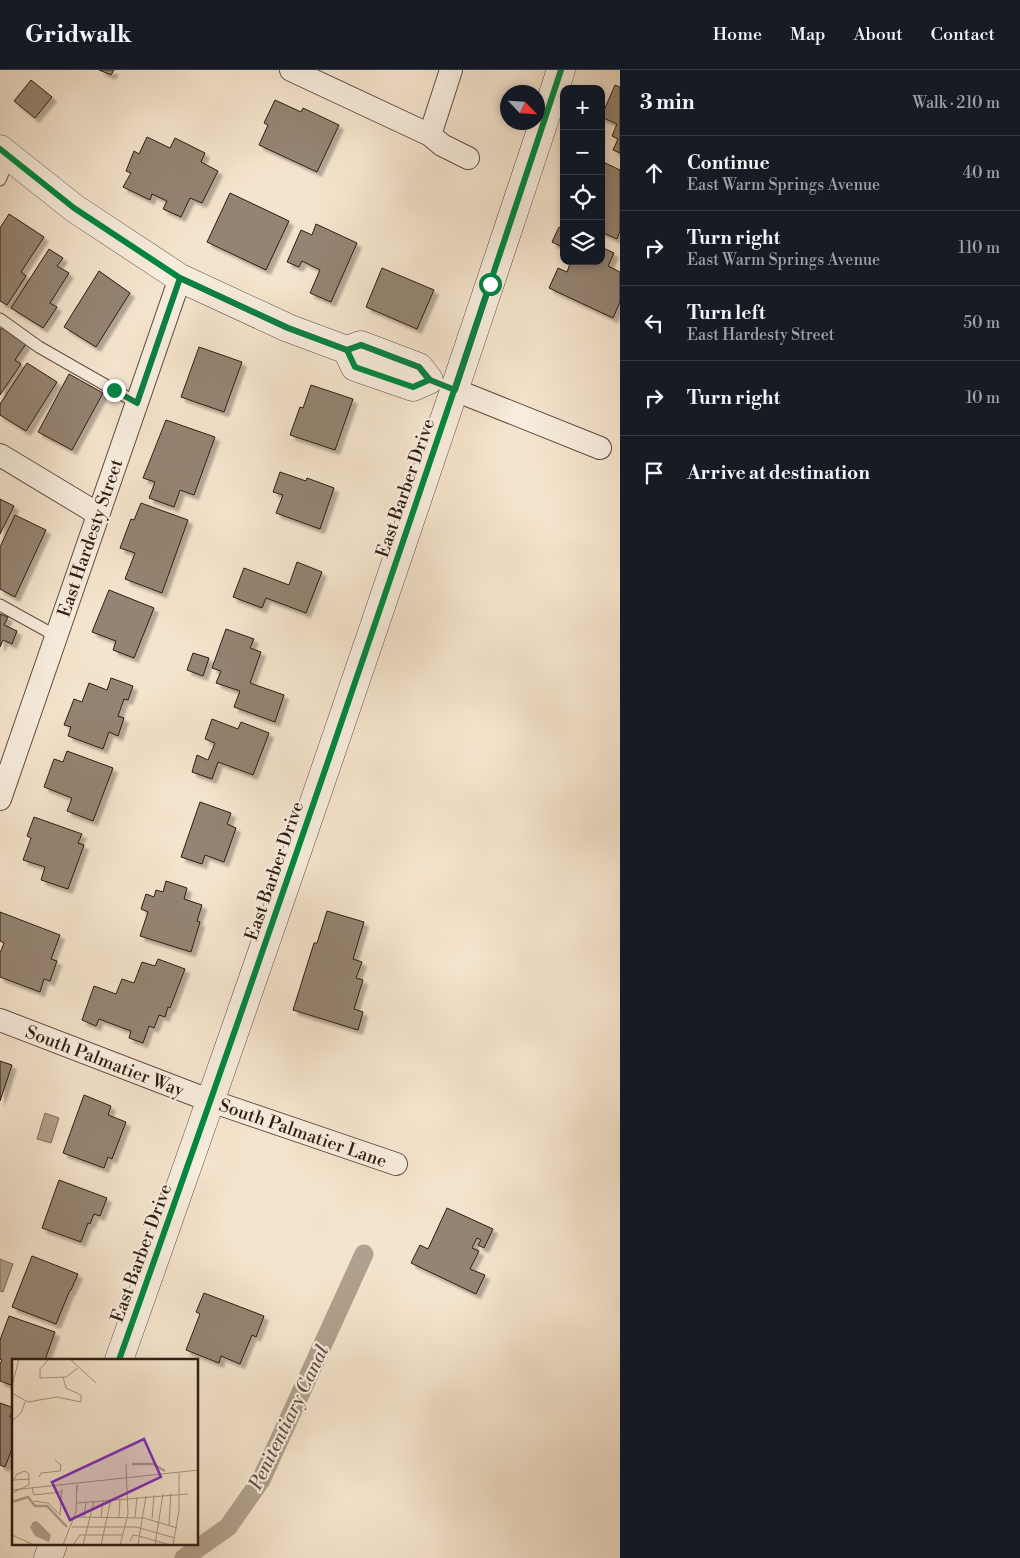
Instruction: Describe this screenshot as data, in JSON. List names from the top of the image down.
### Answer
{
  "streets": {
    "street": [
      "East Barber Drive",
      "East Hardesty Street",
      "South Palmatier Way",
      "South Palmatier Lane"
    ]
  },
  "crossings": [
    ["East Barber Drive", "South Palmatier Way"],
    ["East Barber Drive", "South Palmatier Lane"],
    ["South Palmatier Way", "South Palmatier Lane"]
  ],
  "water": ["Penitentiary Canal"],
  "north": "bottom right",
  "page": {
    "header": "Gridwalk",
    "nav": [
      "Home",
      "Map",
      "About",
      "Contact"
    ],
    "heading": ["3 min", "Walk · 210 m"],
    "map_buttons": ["+", "−"],
    "list": [
      ["Continue", "East Warm Springs Avenue", "40 m"],
      ["Turn right", "East Warm Springs Avenue", "110 m"],
      ["Turn left", "East Hardesty Street", "50 m"],
      ["Turn right", "10 m"],
      "Arrive at destination"
    ]
  }
}
